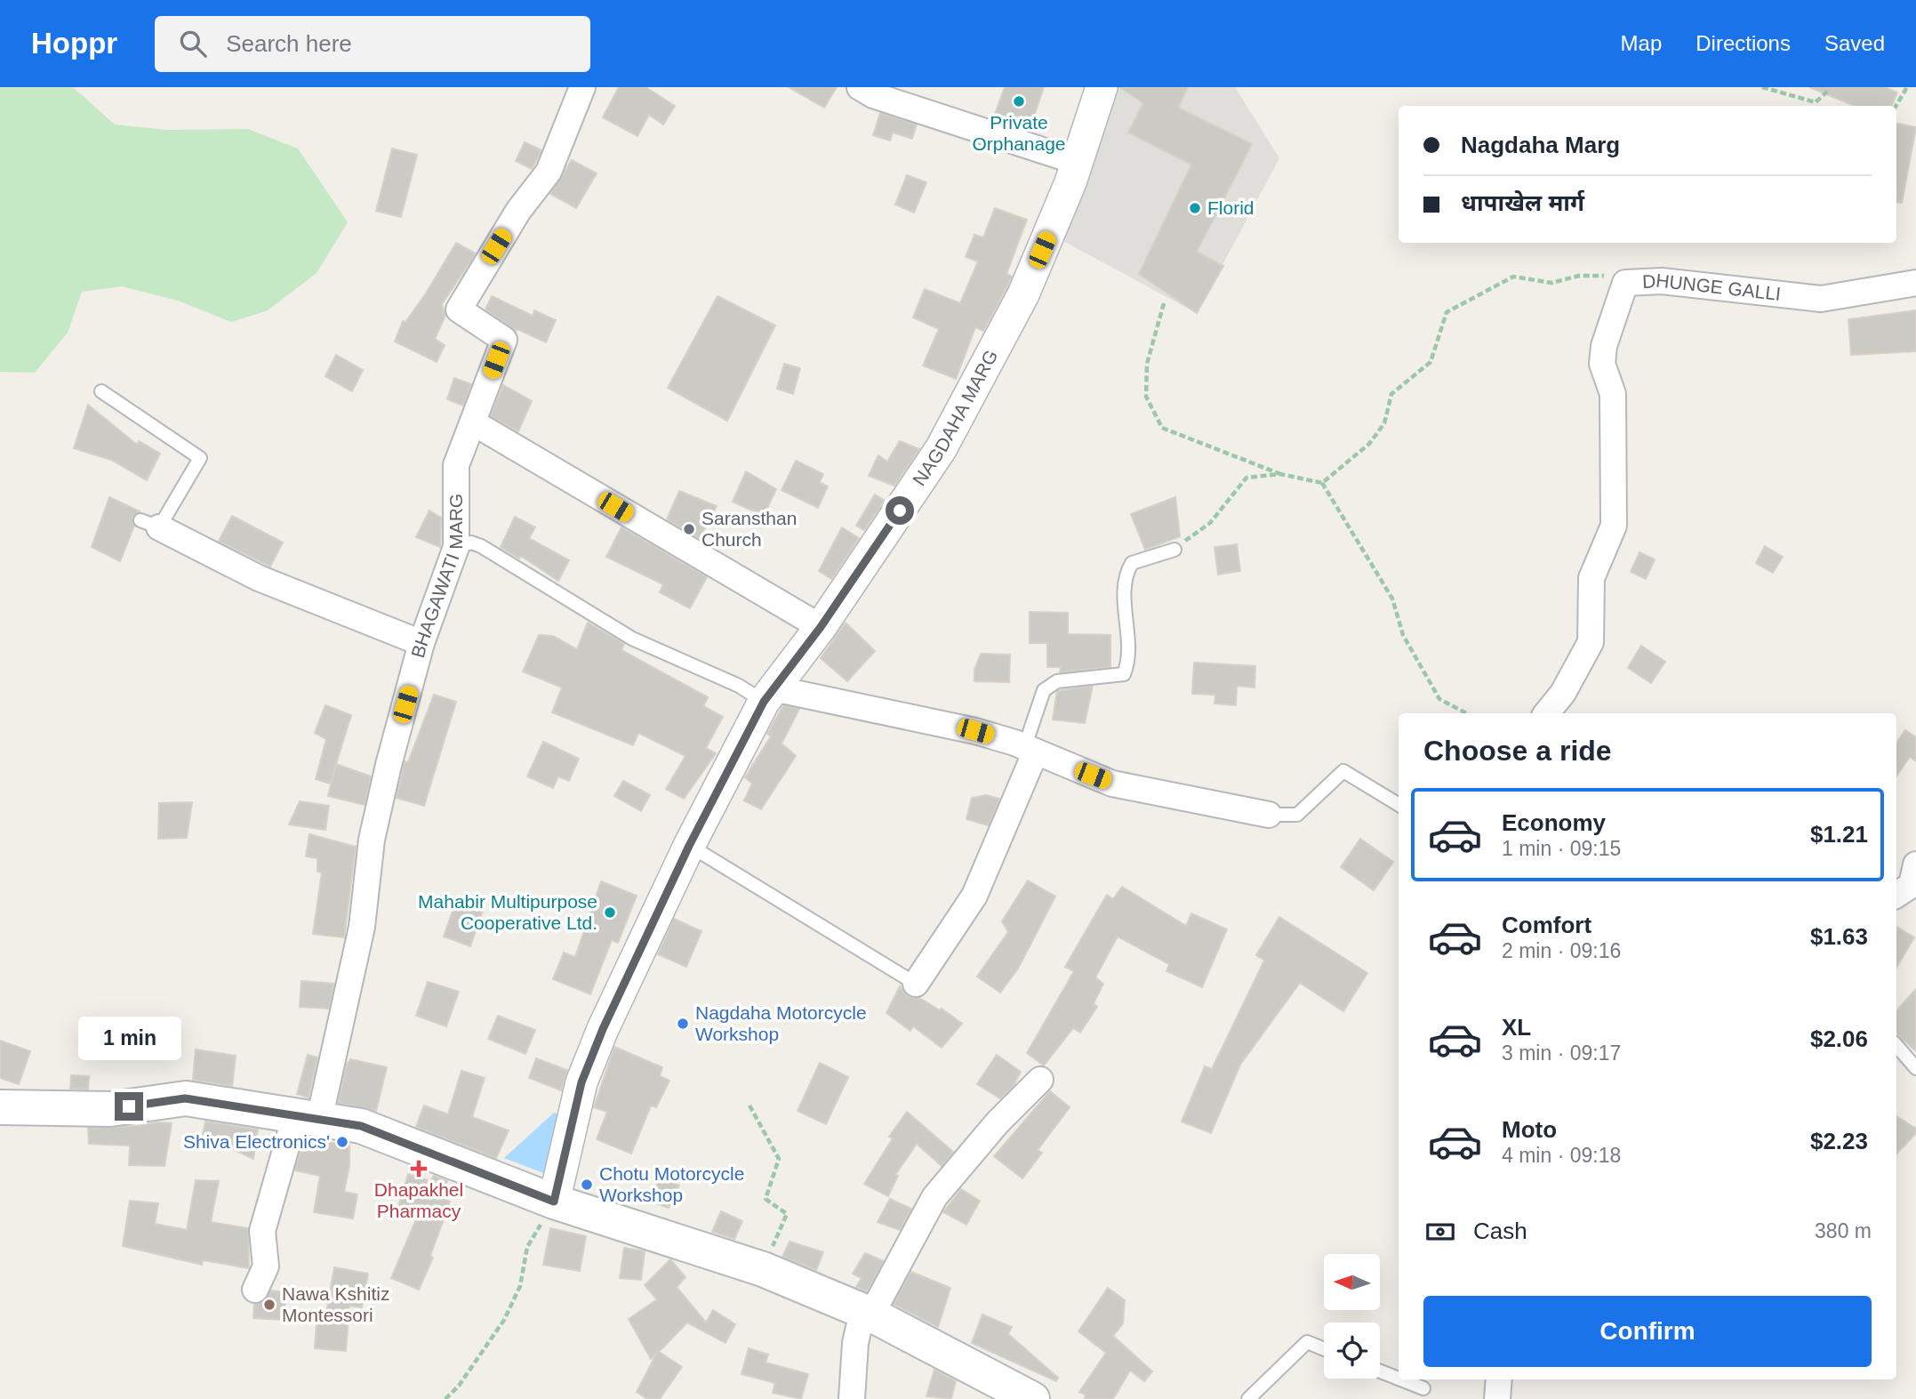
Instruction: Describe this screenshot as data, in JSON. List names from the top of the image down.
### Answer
{
  "streets": {
    "street": ["DHUNGE GALLI", "NAGDAHA MARG", "BHAGAWATI MARG"]
  },
  "places": {
    "other": [
      "Private Orphanage",
      "Florid",
      "Saransthan Church",
      "Mahabir Multipurpose Cooperative Ltd.",
      "Nagdaha Motorcycle Workshop",
      "Shiva Electronics'",
      "Chotu Motorcycle Workshop",
      "Nawa Kshitiz Montessori"
    ],
    "health": ["Dhapakhel Pharmacy"]
  },
  "north": "left",
  "page": {
    "header": "Hoppr",
    "search": "Search here",
    "nav": ["Map", "Directions", "Saved"],
    "banner": ["Nagdaha Marg", "धापाखेल मार्ग"],
    "heading": "Choose a ride",
    "list": [
      {
        "name": "Economy",
        "note": "1 min · 09:15",
        "value": "$1.21"
      },
      {
        "name": "Comfort",
        "note": "2 min · 09:16",
        "value": "$1.63"
      },
      {
        "name": "XL",
        "note": "3 min · 09:17",
        "value": "$2.06"
      },
      {
        "name": "Moto",
        "note": "4 min · 09:18",
        "value": "$2.23"
      }
    ],
    "bubble": "1 min",
    "pay": ["Cash", "380 m"],
    "buttons": "Confirm"
  }
}
